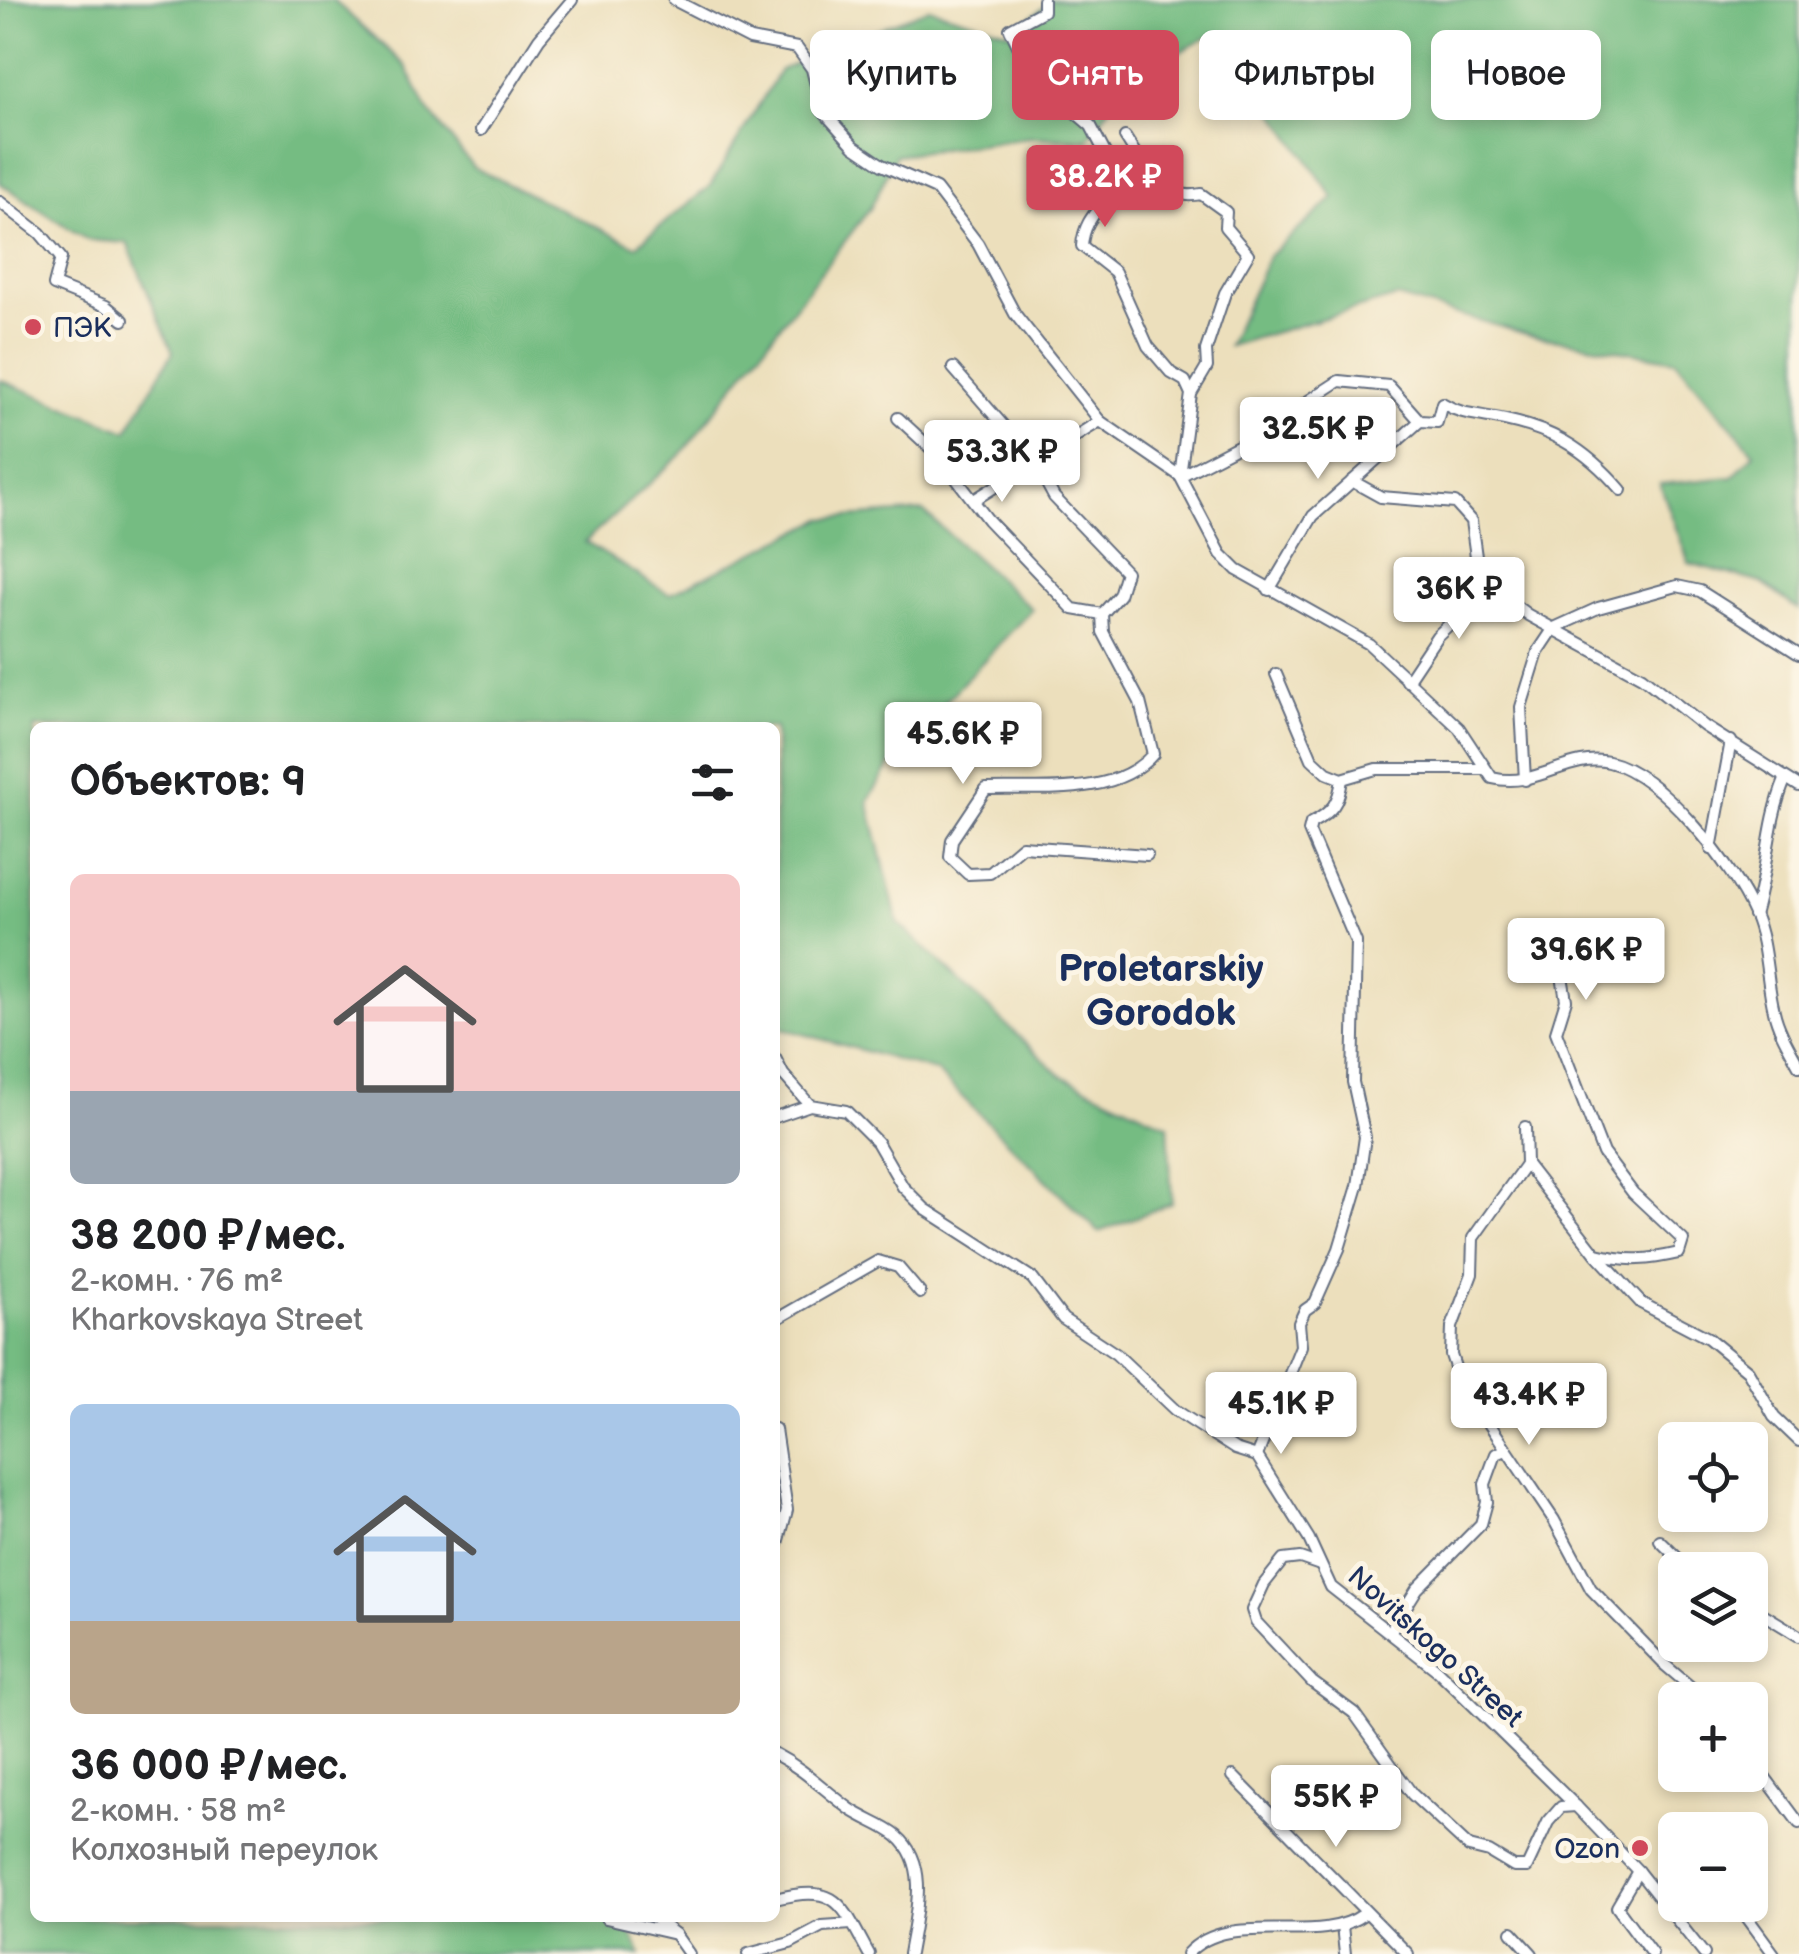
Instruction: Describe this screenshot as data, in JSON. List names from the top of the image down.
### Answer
{
  "streets": {
    "street": ["Novitskogo Street"]
  },
  "districts": ["Proletarskiy Gorodok"],
  "places": ["ПЭК", "Ozon"],
  "page": {
    "chip": [
      "Купить",
      "Снять",
      "Фильтры",
      "Новое"
    ],
    "price": [
      "38.2K ₽",
      "32.5K ₽",
      "53.3K ₽",
      "36K ₽",
      "45.6K ₽",
      "39.6K ₽",
      "43.4K ₽",
      "45.1K ₽",
      "55K ₽"
    ],
    "heading": "Объектов: 9",
    "list": [
      {
        "name": "38 200 ₽/мес.",
        "note": "2-комн. · 76 m² · Kharkovskaya Street"
      },
      {
        "name": "36 000 ₽/мес.",
        "note": "2-комн. · 58 m² · Колхозный переулок"
      }
    ],
    "map_buttons": ["+", "−"]
  }
}
